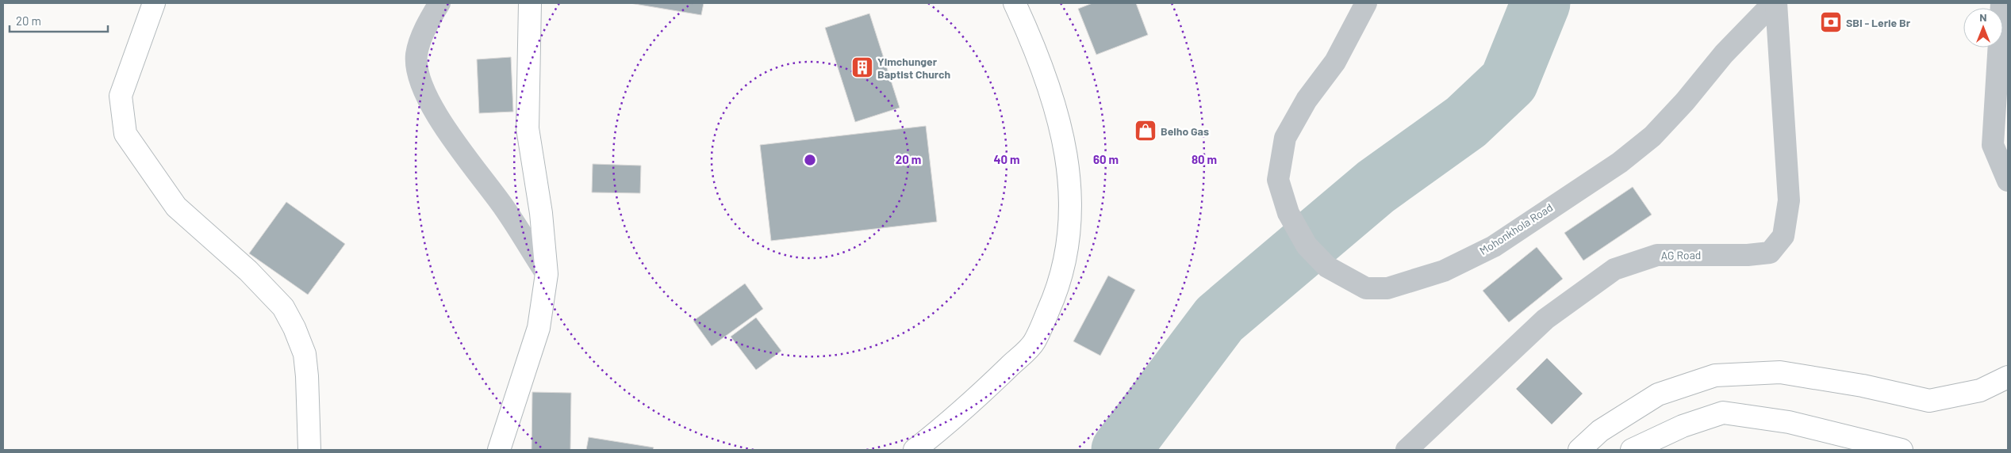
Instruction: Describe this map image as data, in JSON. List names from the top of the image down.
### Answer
{
  "streets": {
    "street": ["Mohonkhola Road", "AG Road"]
  },
  "places": {
    "bank": ["SBI - Lerie Br"],
    "building": ["Yimchunger Baptist Church"],
    "shop": ["Belho Gas"]
  },
  "scale_bar": "20 m",
  "north": "top",
  "rings": [
    "20 m",
    "40 m",
    "60 m",
    "80 m"
  ]
}
